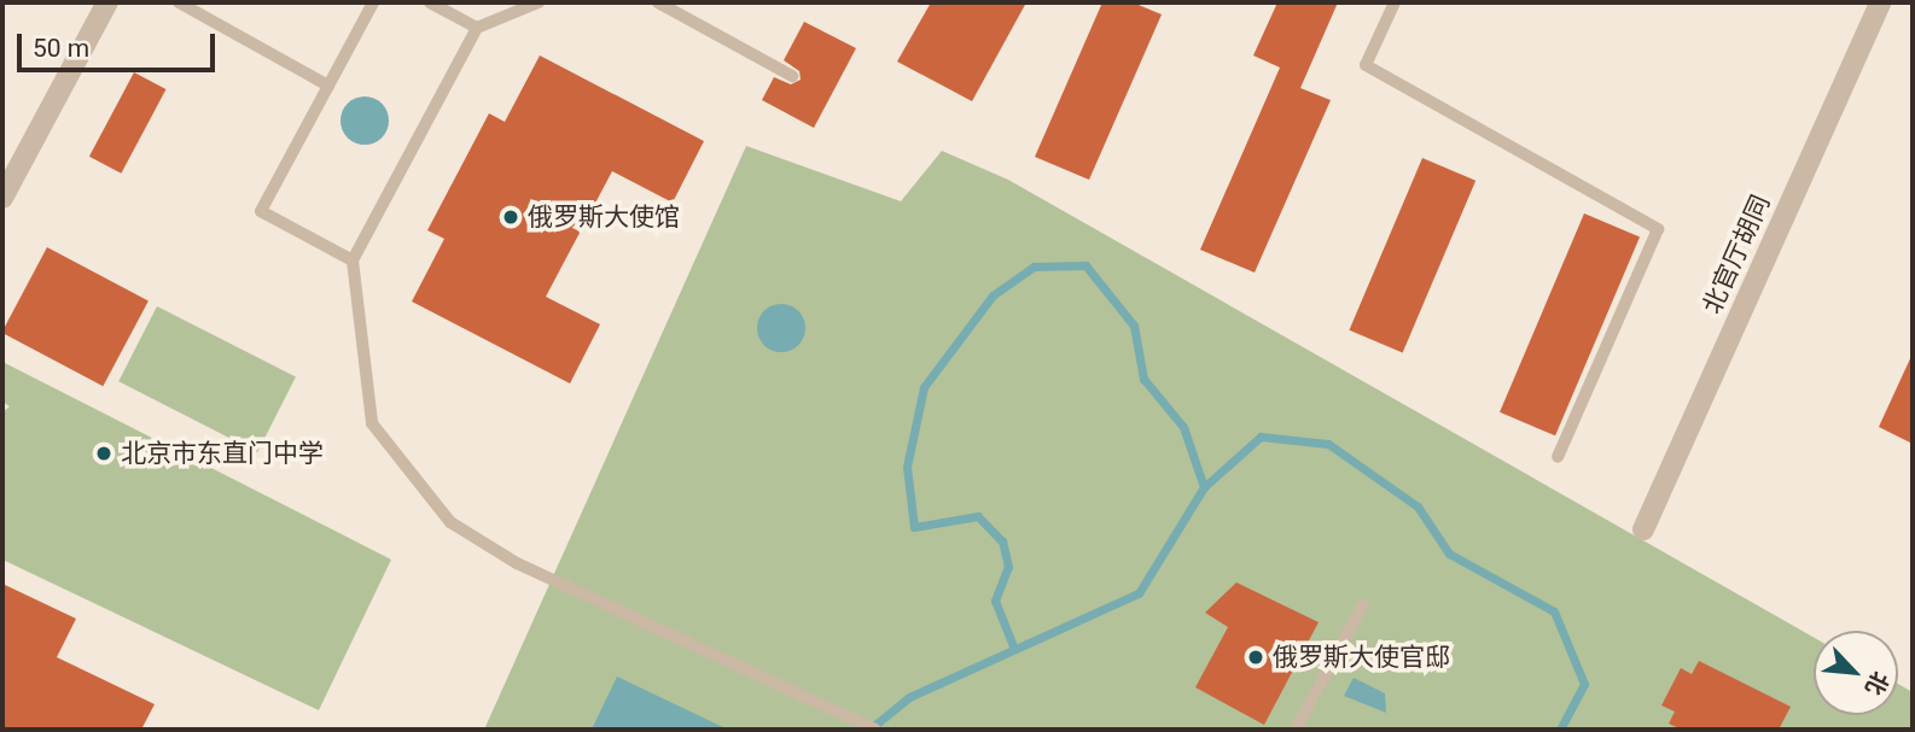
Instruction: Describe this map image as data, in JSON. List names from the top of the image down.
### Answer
{
  "streets": {
    "street": ["北官厅胡同"]
  },
  "places": ["俄罗斯大使馆", "北京市东直门中学", "俄罗斯大使官邸"],
  "scale_bar": "50 m",
  "north": "bottom right"
}
